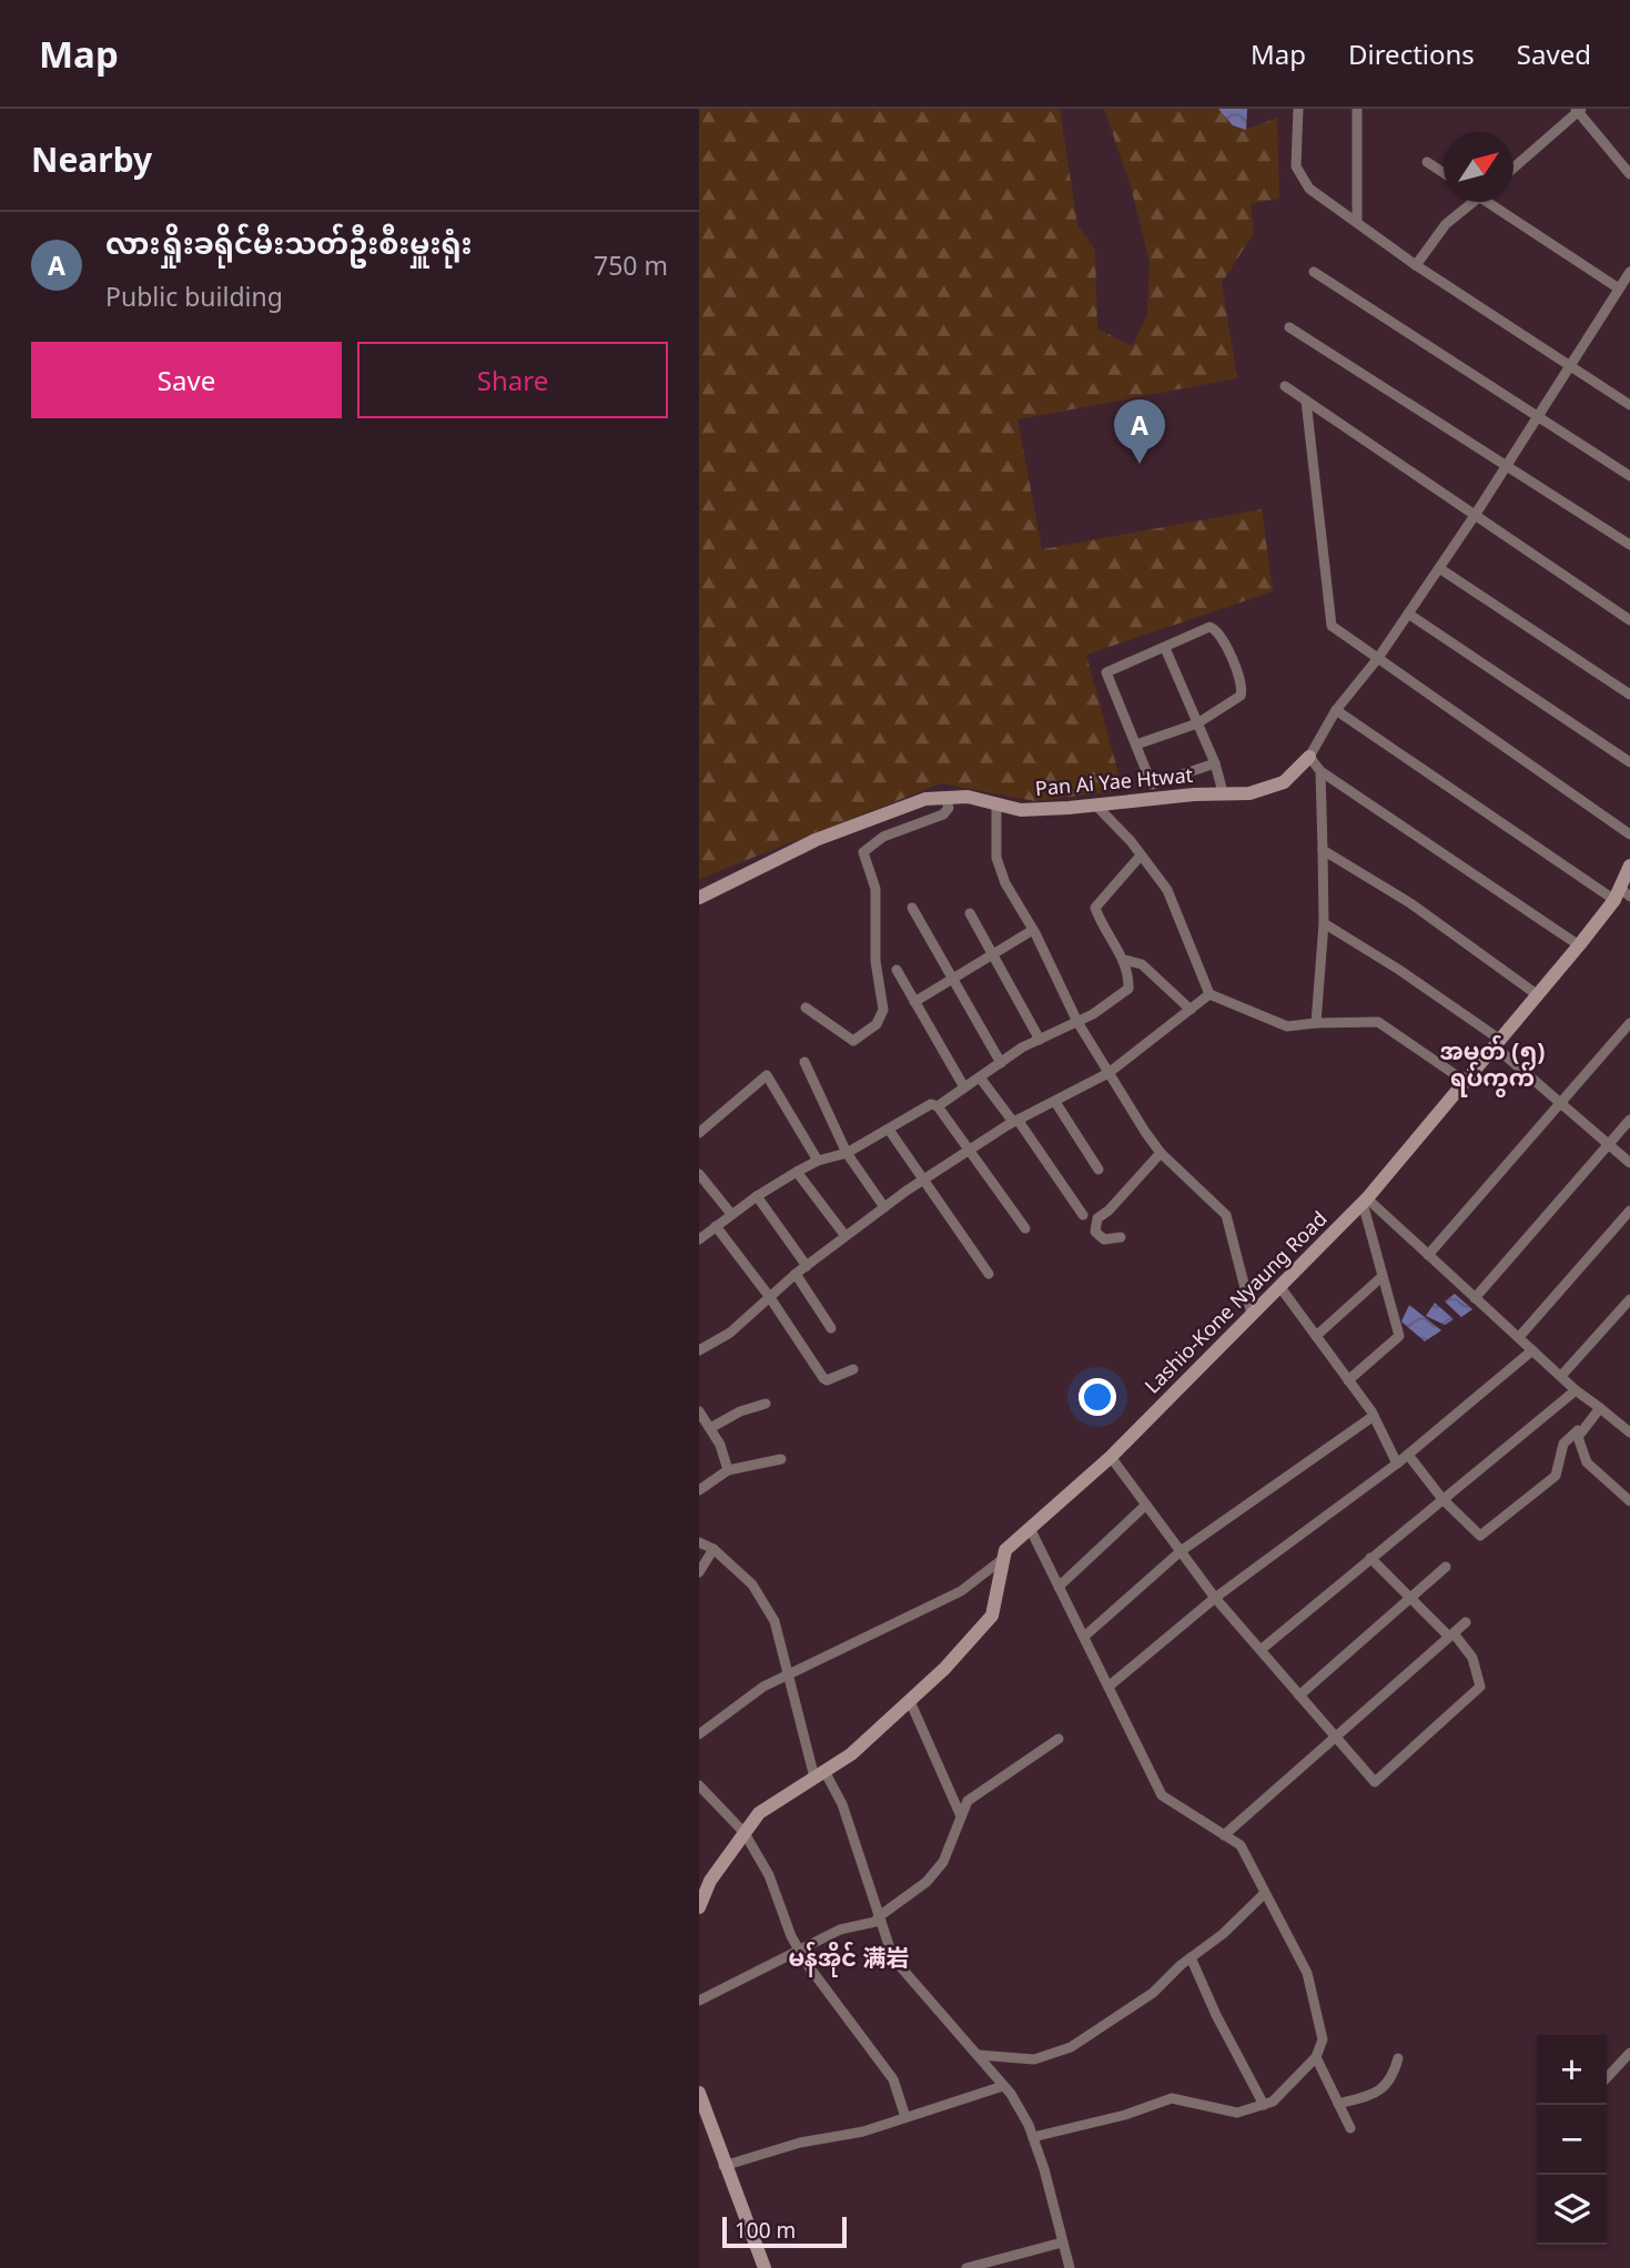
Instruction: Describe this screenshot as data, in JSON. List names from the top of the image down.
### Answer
{
  "streets": {
    "main road": ["Pan Ai Yae Htwat", "Lashio-Kone Nyaung Road"]
  },
  "districts": ["အမှတ် (၅) ရပ်ကွက်", "မန်အိုင် 满岩"],
  "scale_bar": "100 m",
  "north": "top right",
  "page": {
    "header": "Map",
    "nav": ["Map", "Directions", "Saved"],
    "heading": "Nearby",
    "list": [
      {
        "mark": "A",
        "name": "လားရှိုးခရိုင်မီးသတ်ဦးစီးမှူးရုံး",
        "note": "Public building",
        "value": "750 m"
      }
    ],
    "buttons": ["Save", "Share"],
    "pins": "A",
    "map_buttons": ["+", "−"],
    "scale": "100 m"
  }
}
